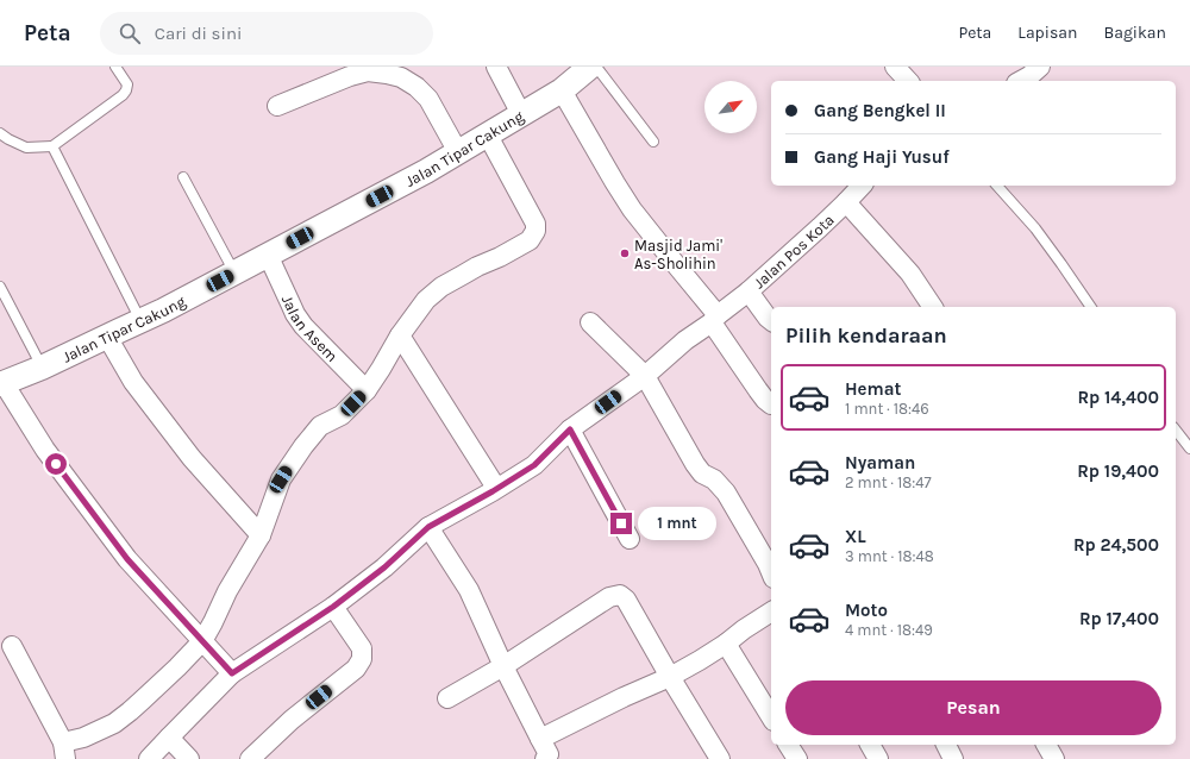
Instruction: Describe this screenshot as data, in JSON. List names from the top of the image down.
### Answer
{
  "streets": {
    "street": ["Jalan Tipar Cakung", "Jalan Pos Kota", "Jalan Asem"]
  },
  "crossings": [
    ["Jalan Tipar Cakung", "Jalan Asem"]
  ],
  "places": ["Masjid Jami' As-Sholihin"],
  "north": "top right",
  "page": {
    "header": "Peta",
    "search": "Cari di sini",
    "nav": ["Peta", "Lapisan", "Bagikan"],
    "banner": ["Gang Bengkel II", "Gang Haji Yusuf"],
    "heading": "Pilih kendaraan",
    "list": [
      {
        "name": "Hemat",
        "note": "1 mnt · 18:46",
        "value": "Rp 14,400"
      },
      {
        "name": "Nyaman",
        "note": "2 mnt · 18:47",
        "value": "Rp 19,400"
      },
      {
        "name": "XL",
        "note": "3 mnt · 18:48",
        "value": "Rp 24,500"
      },
      {
        "name": "Moto",
        "note": "4 mnt · 18:49",
        "value": "Rp 17,400"
      }
    ],
    "bubble": "1 mnt",
    "buttons": "Pesan"
  }
}
